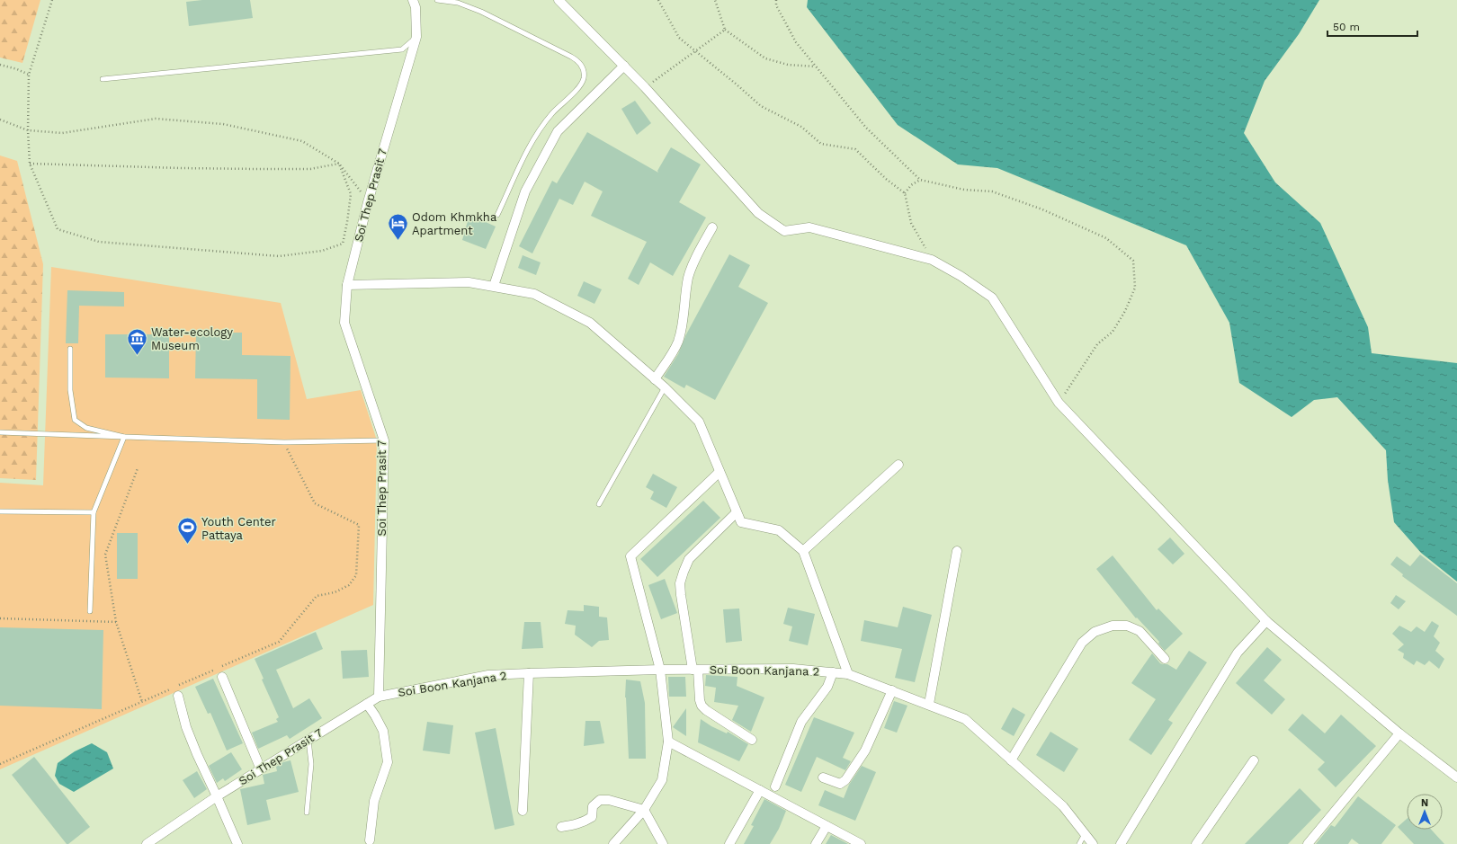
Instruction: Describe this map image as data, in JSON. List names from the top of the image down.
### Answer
{
  "streets": {
    "street": ["Soi Thep Prasit 7", "Soi Boon Kanjana 2"]
  },
  "crossings": [
    ["Soi Thep Prasit 7", "Soi Boon Kanjana 2"]
  ],
  "places": {
    "hotel": ["Odom Khmkha Apartment"],
    "museum": ["Water-ecology Museum"],
    "sports": ["Youth Center Pattaya"]
  },
  "scale_bar": "50 m",
  "north": "top"
}
